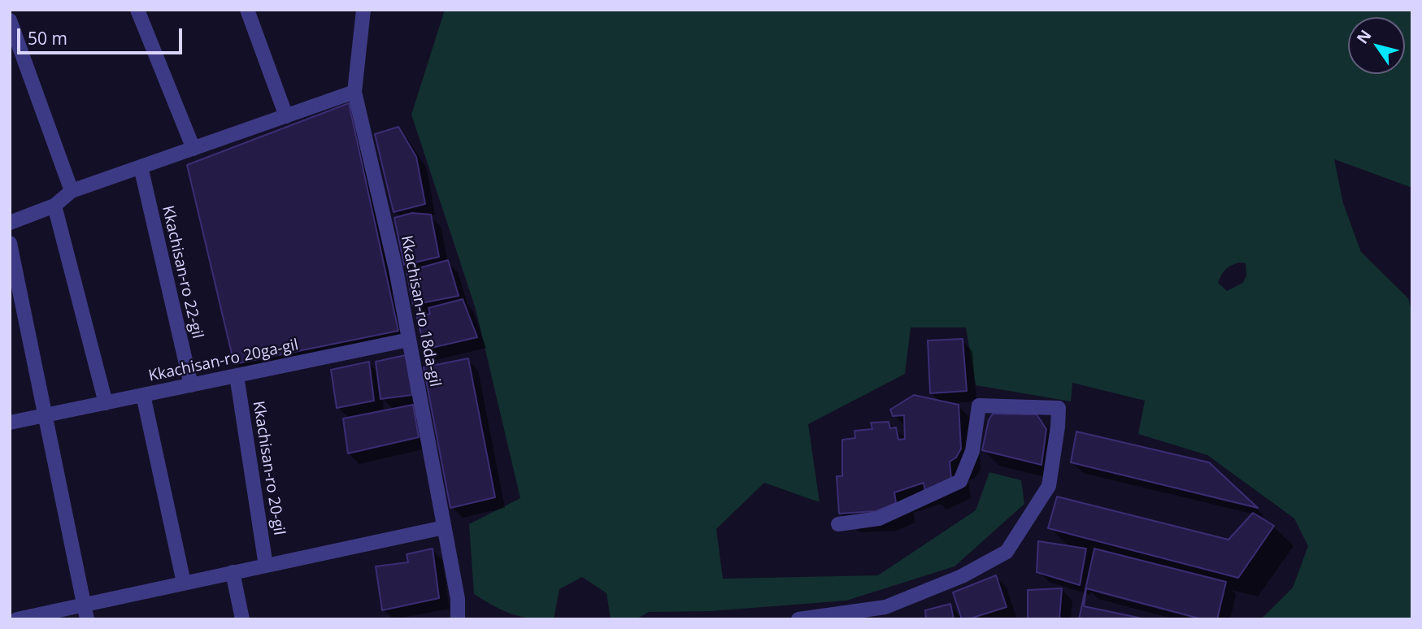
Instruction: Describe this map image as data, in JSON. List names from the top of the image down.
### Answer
{
  "streets": {
    "street": [
      "Kkachisan-ro 22-gil",
      "Kkachisan-ro 18da-gil",
      "Kkachisan-ro 20ga-gil",
      "Kkachisan-ro 20-gil"
    ]
  },
  "crossings": [
    ["Kkachisan-ro 22-gil", "Kkachisan-ro 20ga-gil"],
    ["Kkachisan-ro 18da-gil", "Kkachisan-ro 20ga-gil"],
    ["Kkachisan-ro 20ga-gil", "Kkachisan-ro 20-gil"]
  ],
  "scale_bar": "50 m",
  "north": "top left"
}
